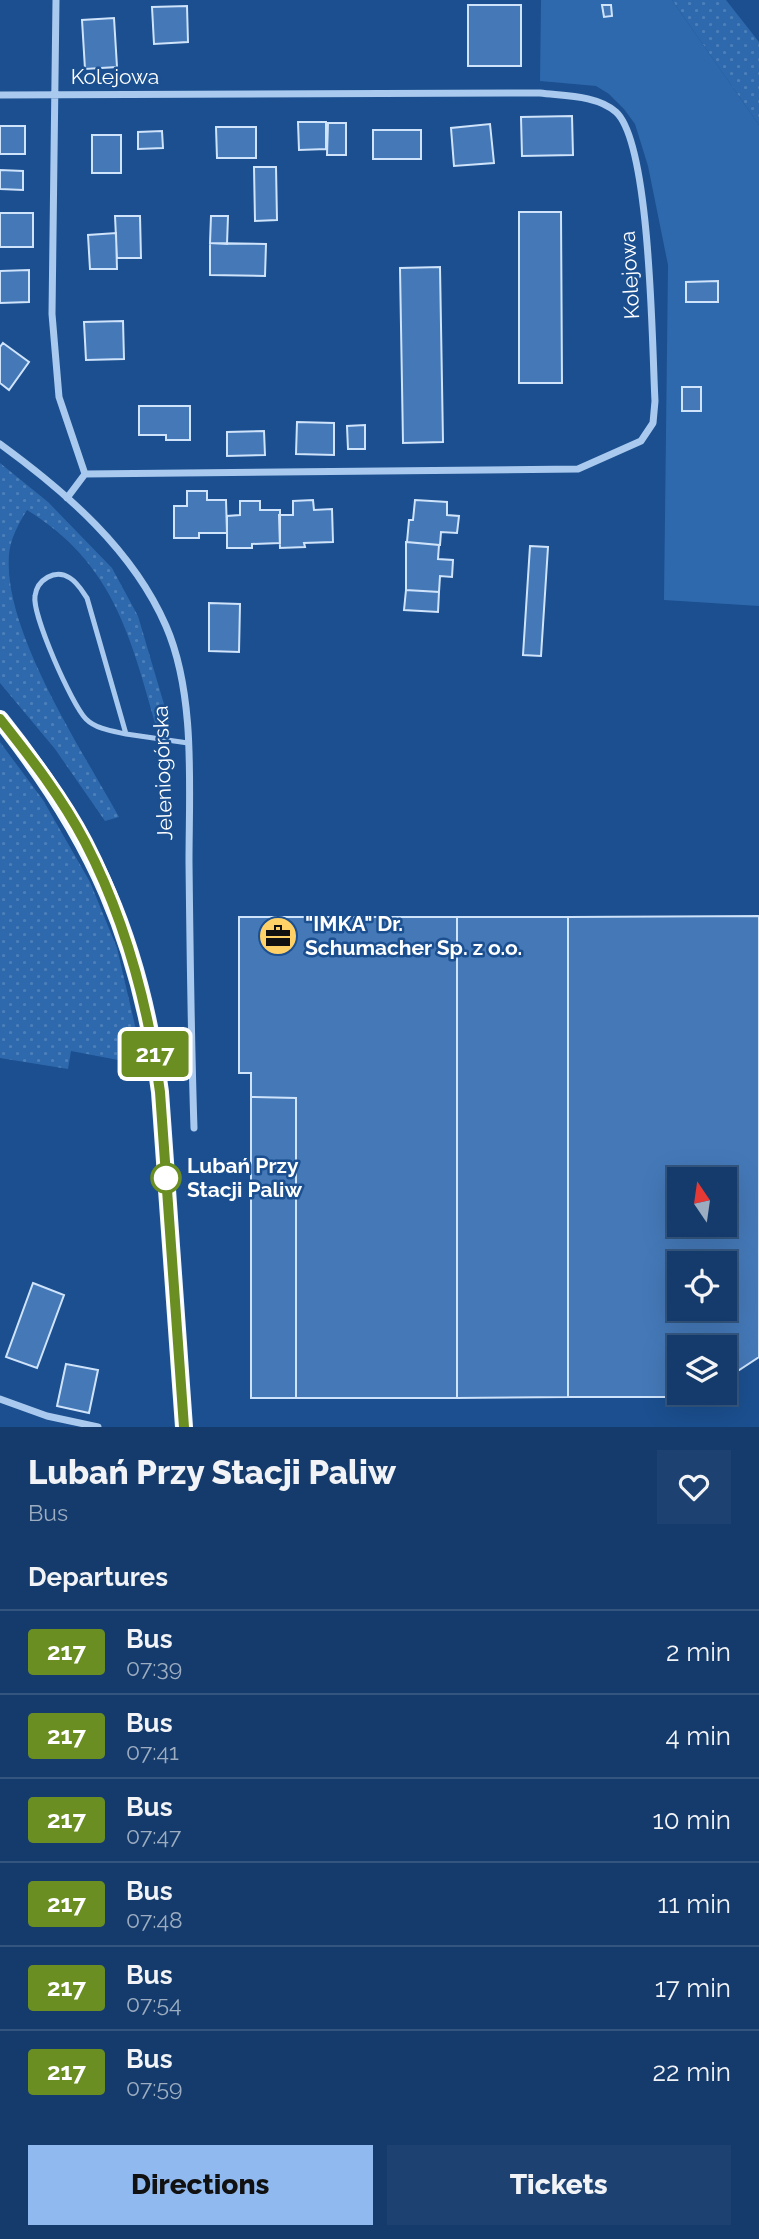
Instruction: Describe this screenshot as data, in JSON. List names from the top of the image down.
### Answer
{
  "streets": {
    "street": ["Kolejowa", "Jeleniogórska"]
  },
  "places": {
    "office": ["\"IMKA\" Dr. Schumacher Sp. z o.o."],
    "other": ["Lubań Przy Stacji Paliw"]
  },
  "lines": ["bus line 217"],
  "north": "top",
  "page": {
    "on_map": "217",
    "heading": [
      ["Lubań Przy Stacji Paliw", "Bus"],
      "Departures"
    ],
    "list": [
      {
        "mark": "217",
        "name": "Bus",
        "note": "07:39",
        "value": "2 min"
      },
      {
        "mark": "217",
        "name": "Bus",
        "note": "07:41",
        "value": "4 min"
      },
      {
        "mark": "217",
        "name": "Bus",
        "note": "07:47",
        "value": "10 min"
      },
      {
        "mark": "217",
        "name": "Bus",
        "note": "07:48",
        "value": "11 min"
      },
      {
        "mark": "217",
        "name": "Bus",
        "note": "07:54",
        "value": "17 min"
      },
      {
        "mark": "217",
        "name": "Bus",
        "note": "07:59",
        "value": "22 min"
      }
    ],
    "buttons": ["Directions", "Tickets"]
  }
}
